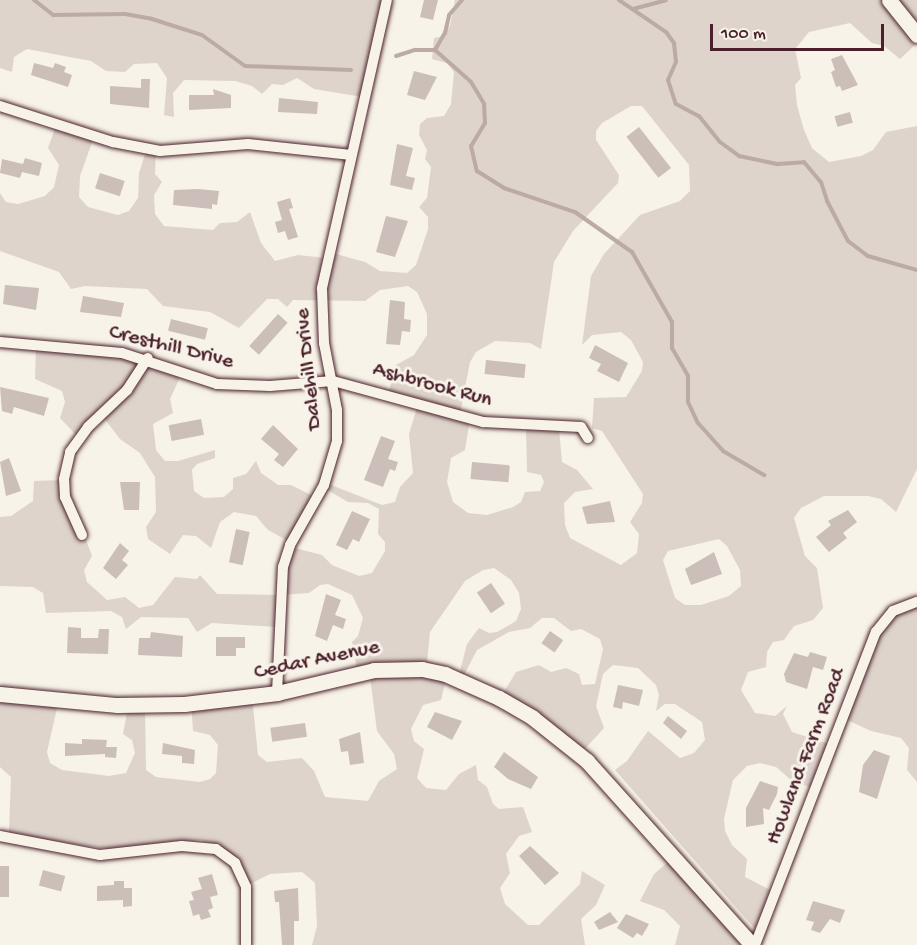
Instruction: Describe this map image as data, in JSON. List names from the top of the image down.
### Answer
{
  "streets": {
    "street": [
      "Cresthill Drive",
      "Dalehill Drive",
      "Ashbrook Run",
      "Cedar Avenue",
      "Howland Farm Road"
    ]
  },
  "crossings": [
    ["Cresthill Drive", "Dalehill Drive"],
    ["Cresthill Drive", "Ashbrook Run"],
    ["Dalehill Drive", "Ashbrook Run"],
    ["Dalehill Drive", "Cedar Avenue"],
    ["Cedar Avenue", "Howland Farm Road"]
  ],
  "scale_bar": "100 m"
}
